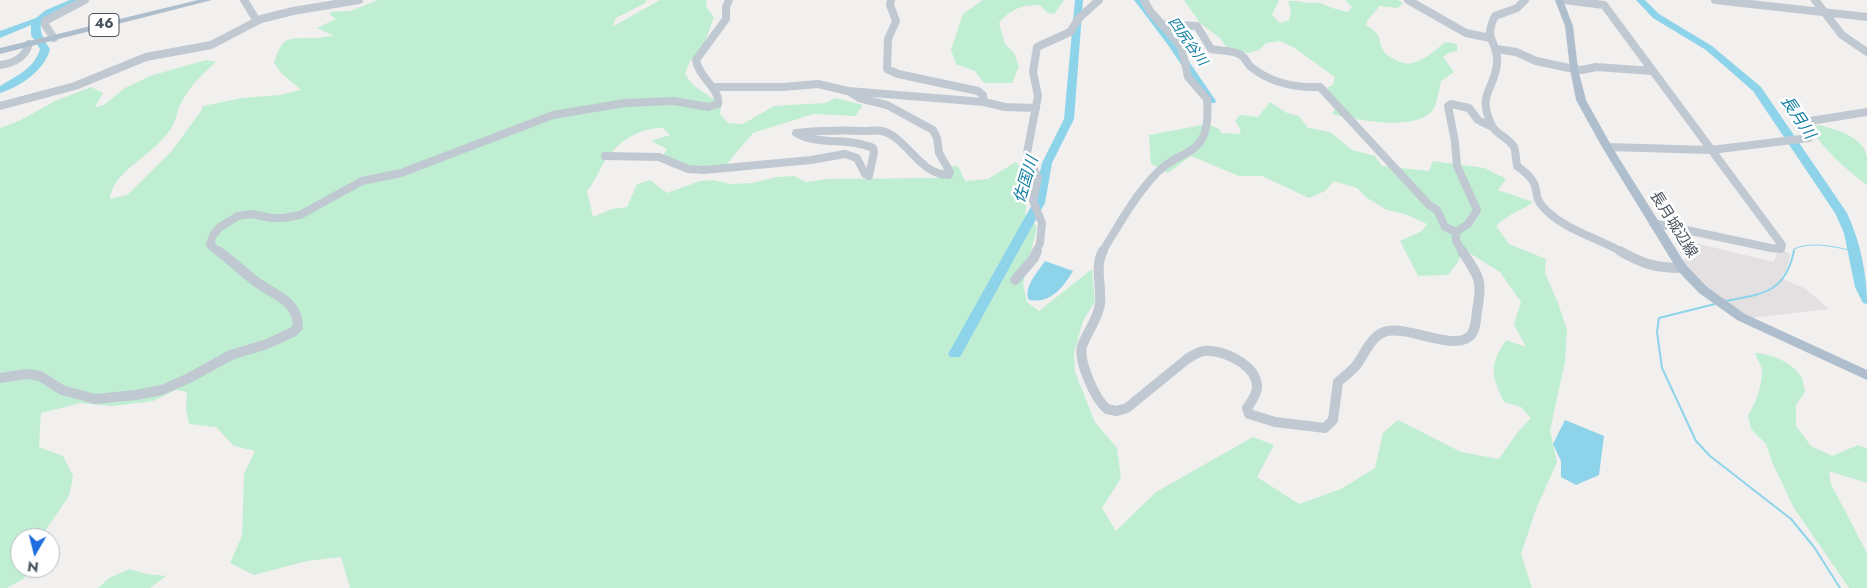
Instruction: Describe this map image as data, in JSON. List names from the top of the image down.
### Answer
{
  "streets": {
    "main road": ["46", "長月城辺線"]
  },
  "water": ["四尻谷川", "長月川", "佐国川"],
  "north": "bottom"
}
